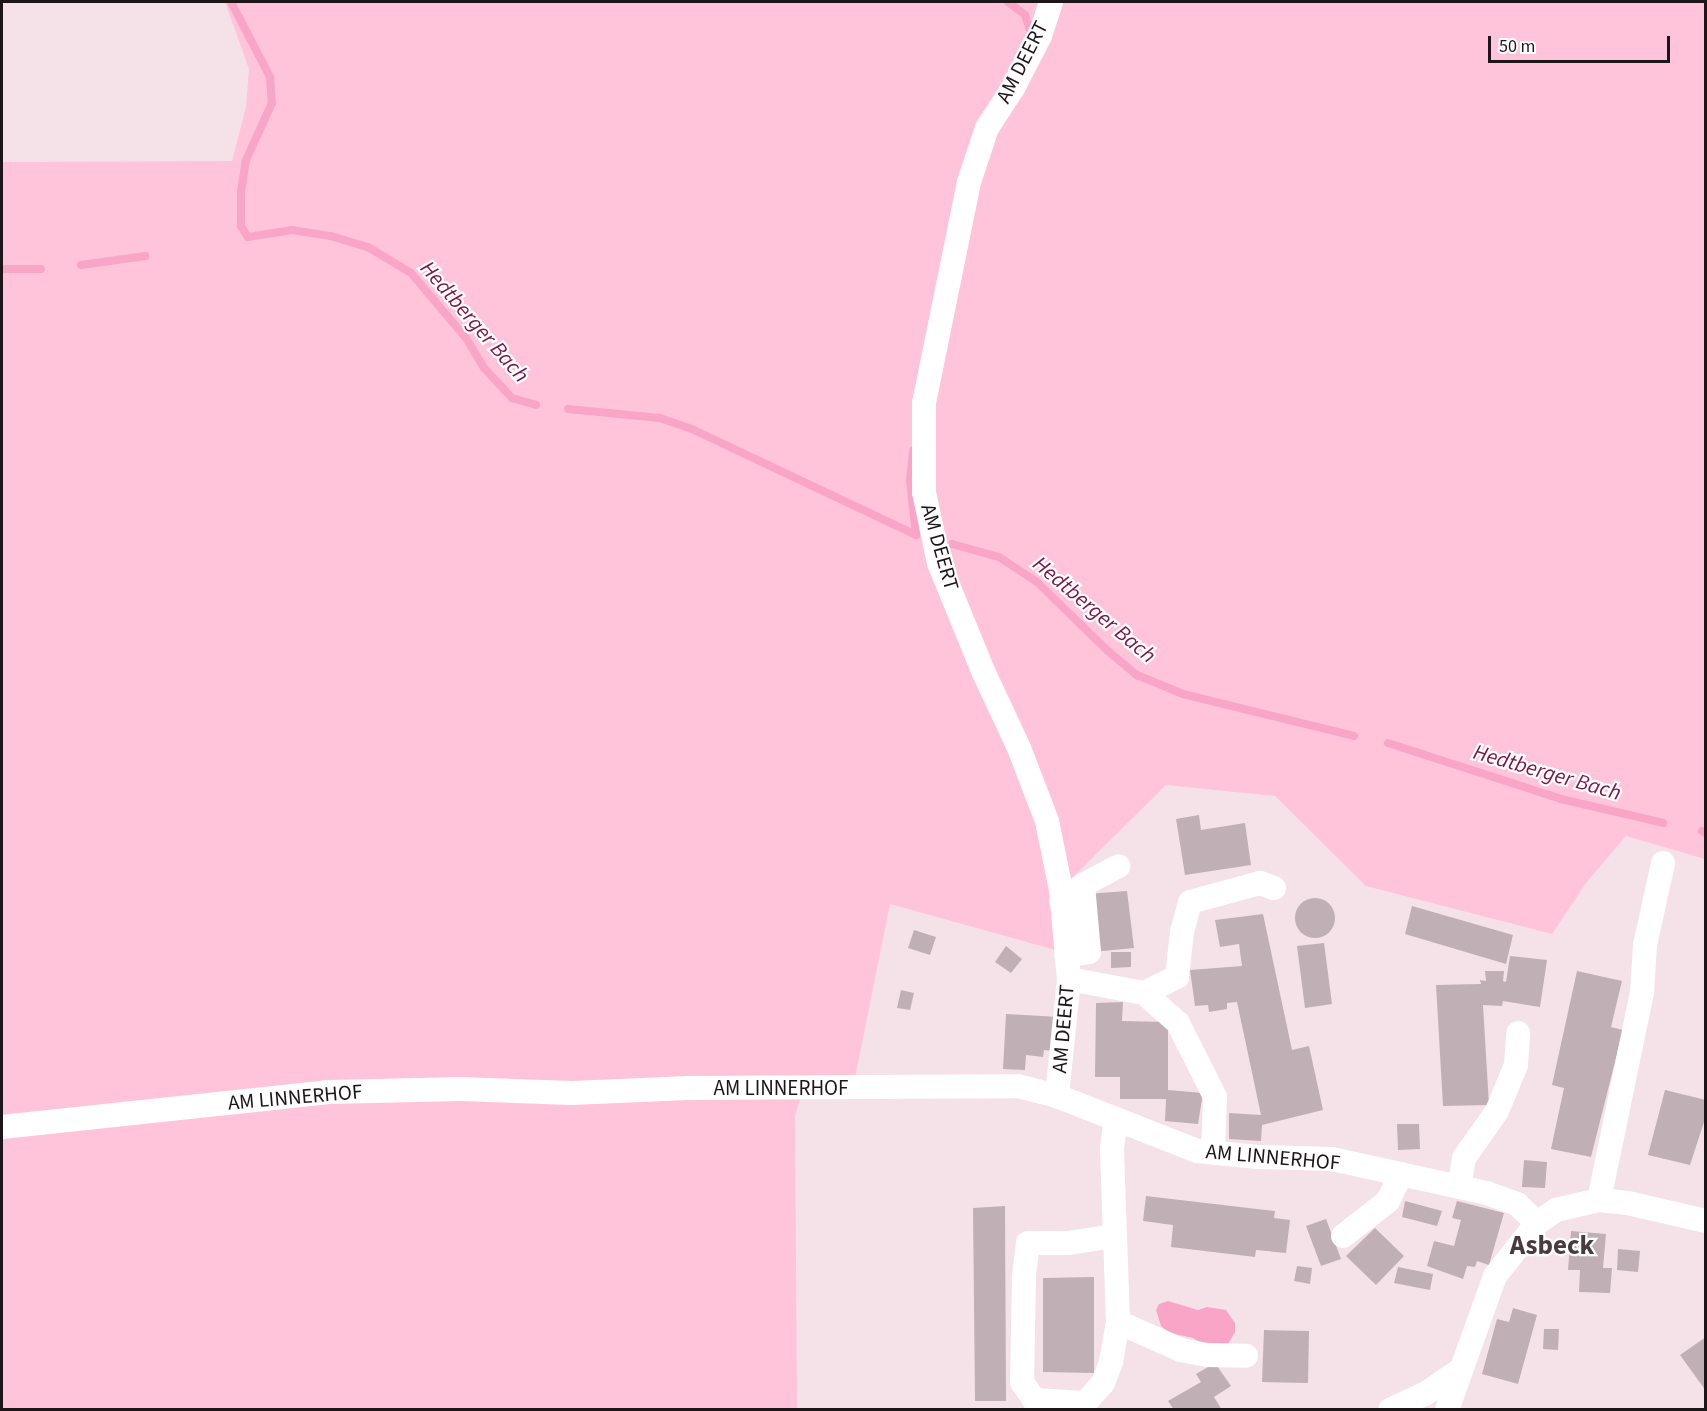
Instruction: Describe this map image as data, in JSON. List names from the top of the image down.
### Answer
{
  "streets": {
    "street": ["AM DEERT", "AM LINNERHOF"]
  },
  "crossings": [
    ["AM DEERT", "AM LINNERHOF"]
  ],
  "districts": ["Asbeck"],
  "water": ["Hedtberger Bach"],
  "scale_bar": "50 m"
}
